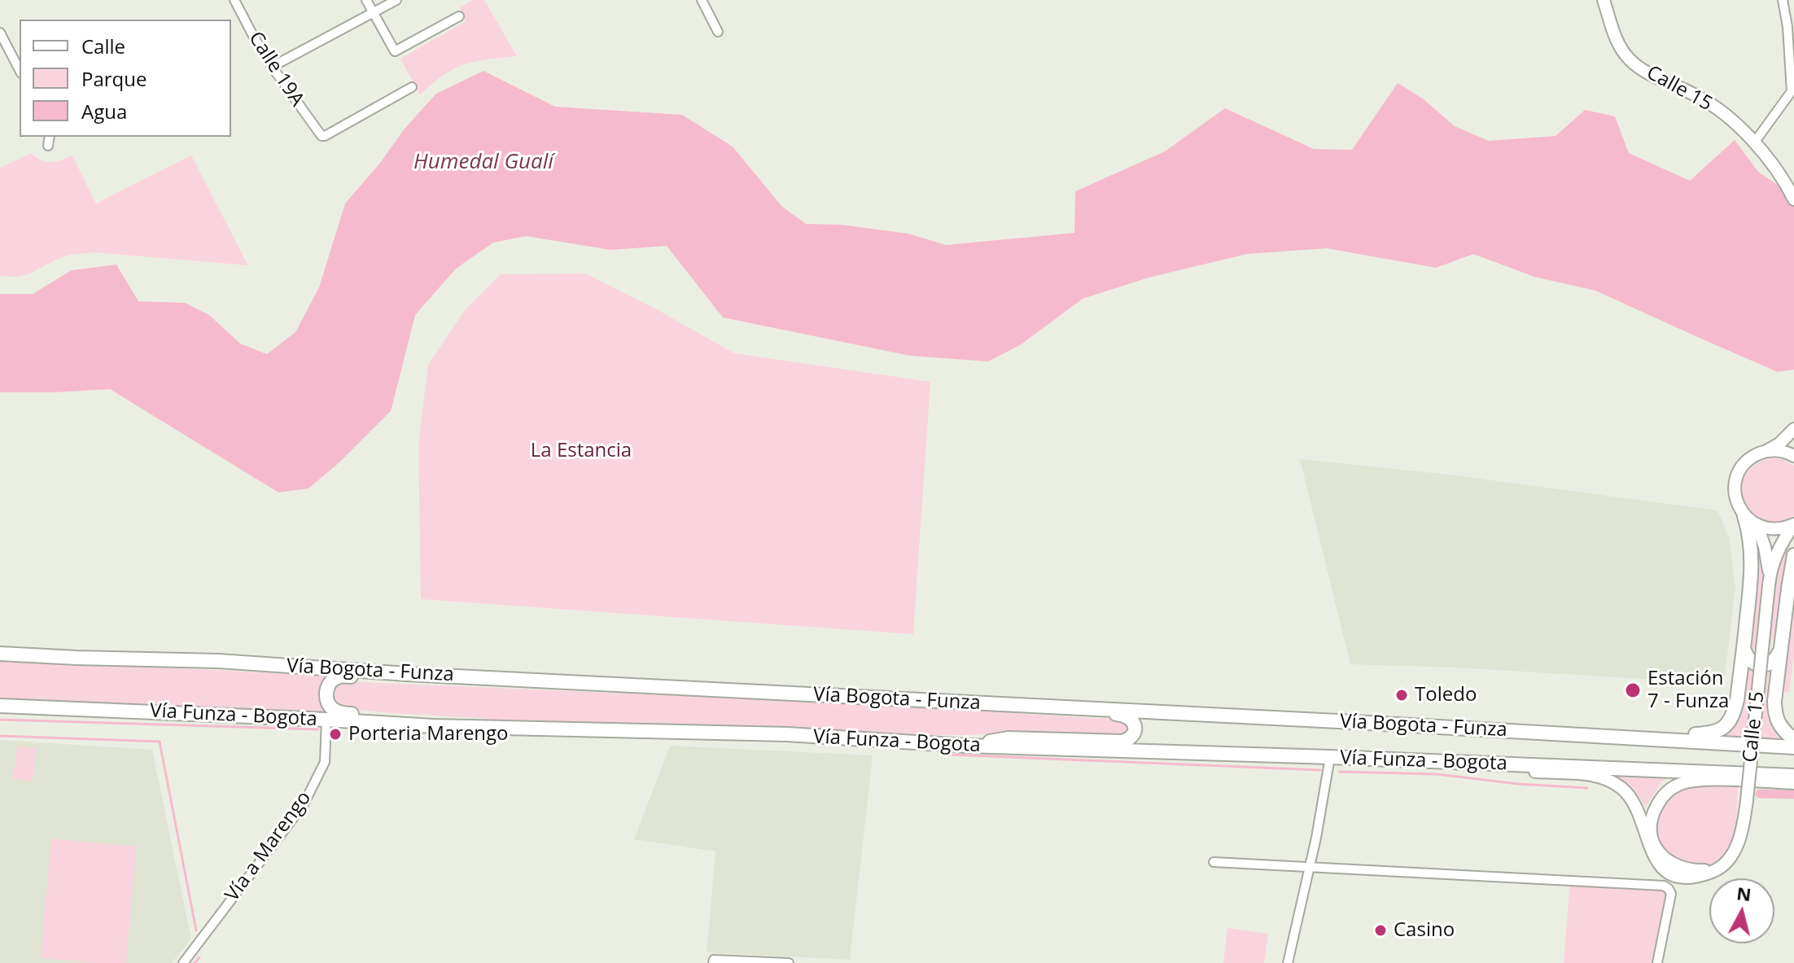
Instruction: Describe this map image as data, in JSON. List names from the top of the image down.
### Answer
{
  "streets": {
    "main road": ["Vía Bogota - Funza", "Vía Funza - Bogota"],
    "street": ["Calle 19A", "Calle 15", "Vía a Marengo"]
  },
  "crossings": [
    ["Vía Funza - Bogota", "Vía a Marengo"]
  ],
  "water": ["Humedal Gualí"],
  "parks": ["La Estancia"],
  "places": [
    "Estación 7 - Funza",
    "Toledo",
    "Porteria Marengo",
    "Casino"
  ],
  "legend": ["Calle", "Parque", "Agua"],
  "north": "top"
}
